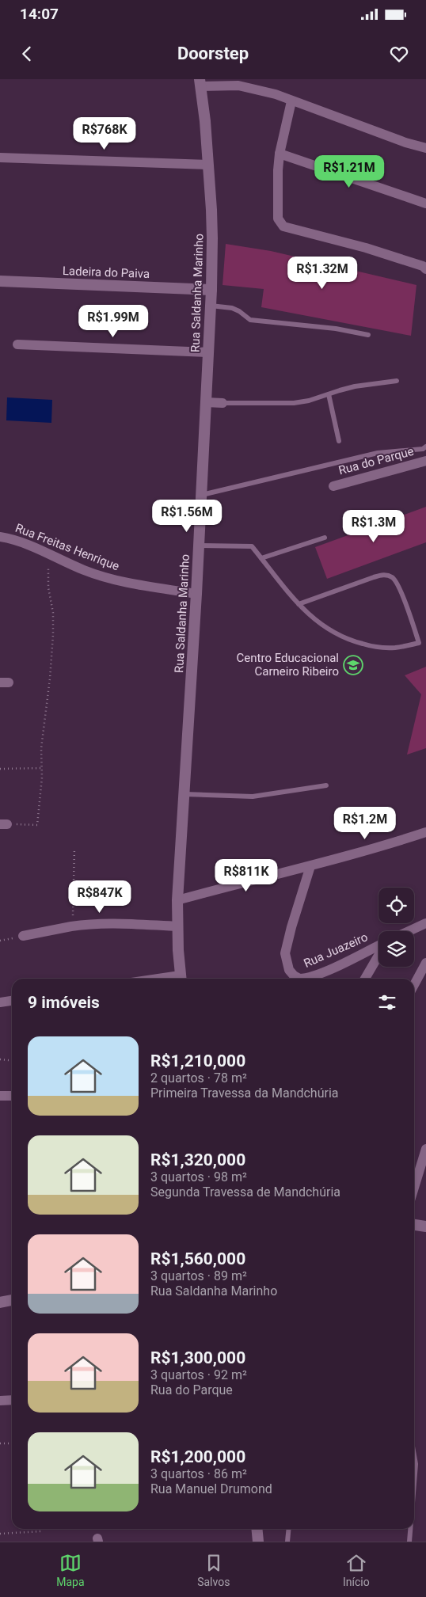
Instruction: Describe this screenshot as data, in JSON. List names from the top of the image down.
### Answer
{
  "streets": {
    "main road": ["Ladeira do Paiva", "Rua Saldanha Marinho"],
    "street": ["Rua do Parque", "Rua Freitas Henrique", "Rua Juazeiro"]
  },
  "crossings": [
    ["Ladeira do Paiva", "Rua Saldanha Marinho"],
    ["Rua Saldanha Marinho", "Rua Freitas Henrique"]
  ],
  "places": {
    "school or university": ["Centro Educacional Carneiro Ribeiro"]
  },
  "page": {
    "status": "14:07",
    "header": "Doorstep",
    "price": [
      "R$768K",
      "R$1.21M",
      "R$1.32M",
      "R$1.99M",
      "R$1.56M",
      "R$1.3M",
      "R$1.2M",
      "R$811K",
      "R$847K"
    ],
    "heading": "9 imóveis",
    "list": [
      {
        "name": "R$1,210,000",
        "note": "2 quartos · 78 m² · Primeira Travessa da Mandchúria"
      },
      {
        "name": "R$1,320,000",
        "note": "3 quartos · 98 m² · Segunda Travessa de Mandchúria"
      },
      {
        "name": "R$1,560,000",
        "note": "3 quartos · 89 m² · Rua Saldanha Marinho"
      },
      {
        "name": "R$1,300,000",
        "note": "3 quartos · 92 m² · Rua do Parque"
      },
      {
        "name": "R$1,200,000",
        "note": "3 quartos · 86 m² · Rua Manuel Drumond"
      }
    ],
    "tabs": ["Mapa", "Salvos", "Início"]
  }
}
